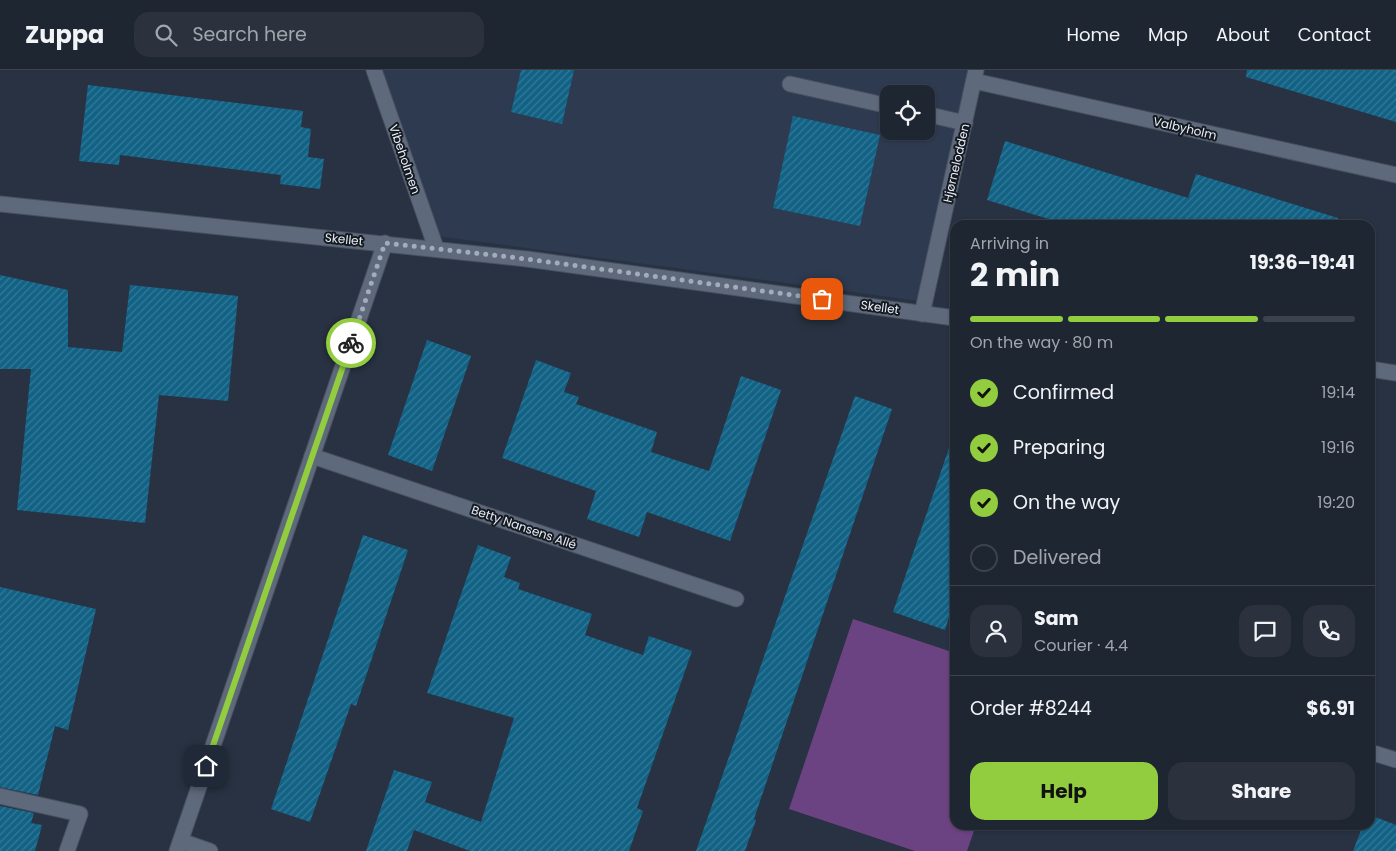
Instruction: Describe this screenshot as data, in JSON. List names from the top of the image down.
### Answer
{
  "streets": {
    "street": [
      "Valbyholm",
      "Vibeholmen",
      "Hjørnelodden",
      "Skellet",
      "Betty Nansens Allé"
    ]
  },
  "crossings": [
    ["Valbyholm", "Hjørnelodden"],
    ["Vibeholmen", "Skellet"],
    ["Hjørnelodden", "Skellet"]
  ],
  "page": {
    "header": "Zuppa",
    "search": "Search here",
    "nav": [
      "Home",
      "Map",
      "About",
      "Contact"
    ],
    "heading": ["2 min", "Arriving in", "19:36–19:41"],
    "panel": [
      "Sam",
      "Courier · 4.4",
      "Order #8244",
      "$6.91"
    ],
    "bar": "On the way · 80 m",
    "list": [
      ["Confirmed", "19:14"],
      ["Preparing", "19:16"],
      ["On the way", "19:20"],
      "Delivered"
    ],
    "buttons": ["Help", "Share"]
  }
}
